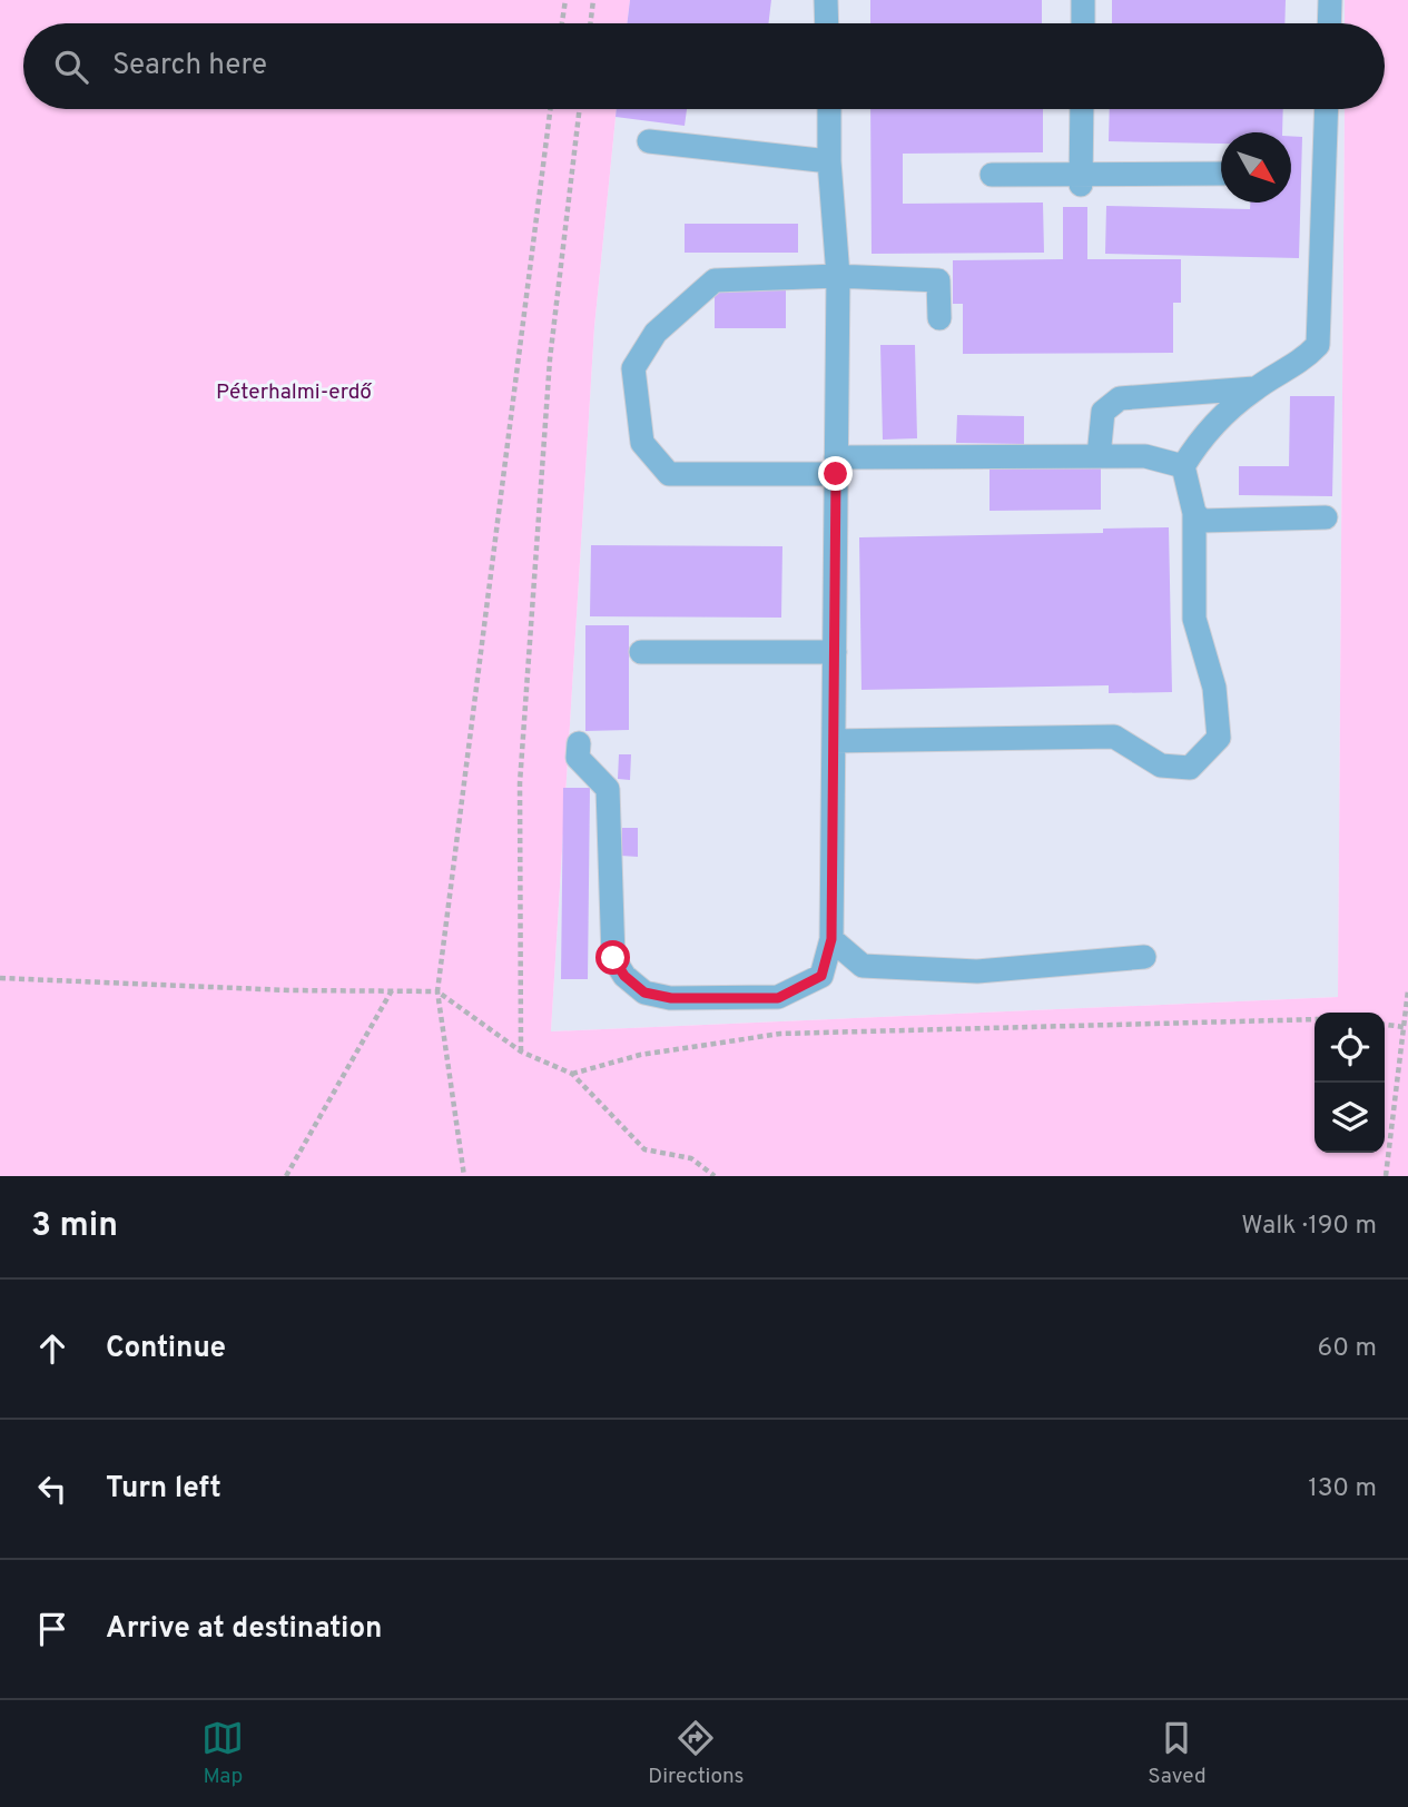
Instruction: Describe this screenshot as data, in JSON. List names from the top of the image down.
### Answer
{
  "parks": ["Péterhalmi-erdő"],
  "north": "bottom right",
  "page": {
    "search": "Search here",
    "heading": ["3 min", "Walk · 190 m"],
    "list": [
      ["Continue", "60 m"],
      ["Turn left", "130 m"],
      "Arrive at destination"
    ],
    "nav": ["Map", "Directions", "Saved"]
  }
}
